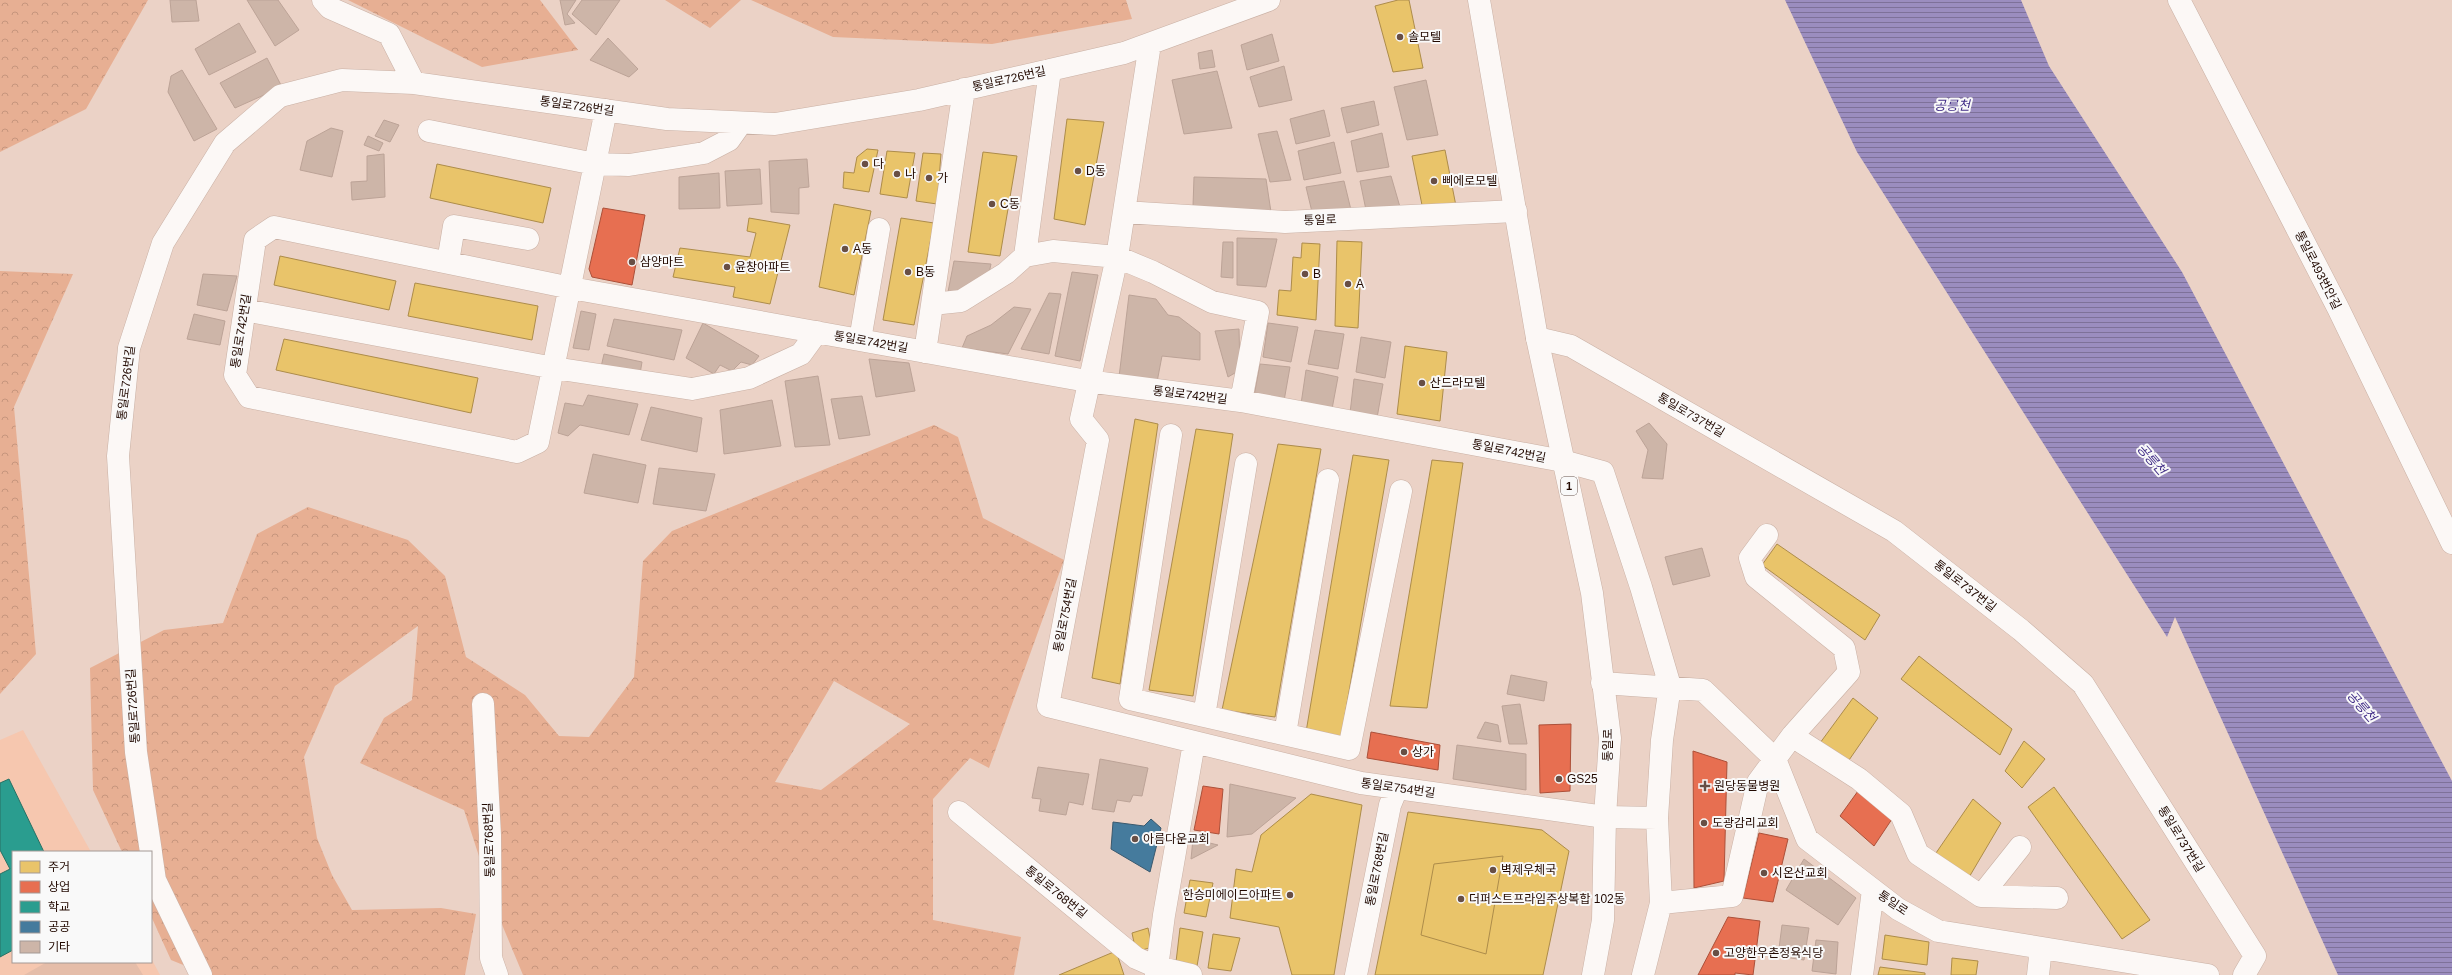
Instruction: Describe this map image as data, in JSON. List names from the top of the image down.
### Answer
{
  "streets": {
    "street": [
      "통일로726번길",
      "통일로",
      "통일로493번안길",
      "통일로742번길",
      "통일로737번길",
      "1",
      "통일로754번길",
      "통일로768번길"
    ]
  },
  "crossings": [
    ["통일로", "통일로742번길"],
    ["통일로", "통일로737번길"],
    ["통일로", "통일로754번길"],
    ["통일로742번길", "통일로754번길"],
    ["통일로754번길", "통일로768번길"]
  ],
  "water": ["공릉천"],
  "places": {
    "other": [
      "솔모텔",
      "다",
      "D동",
      "나",
      "가",
      "삐에로모텔",
      "C동",
      "A동",
      "삼양마트",
      "윤창아파트",
      "B동",
      "B",
      "A",
      "산드라모텔",
      "상가",
      "GS25",
      "도광감리교회",
      "아름다운교회",
      "벽제우체국",
      "시온산교회",
      "한승미에이드아파트",
      "더퍼스트프라임주상복합 102동",
      "고양한우촌정육식당"
    ],
    "health": ["원당동물병원"]
  },
  "legend": [
    "주거",
    "상업",
    "학교",
    "공공",
    "기타"
  ]
}
